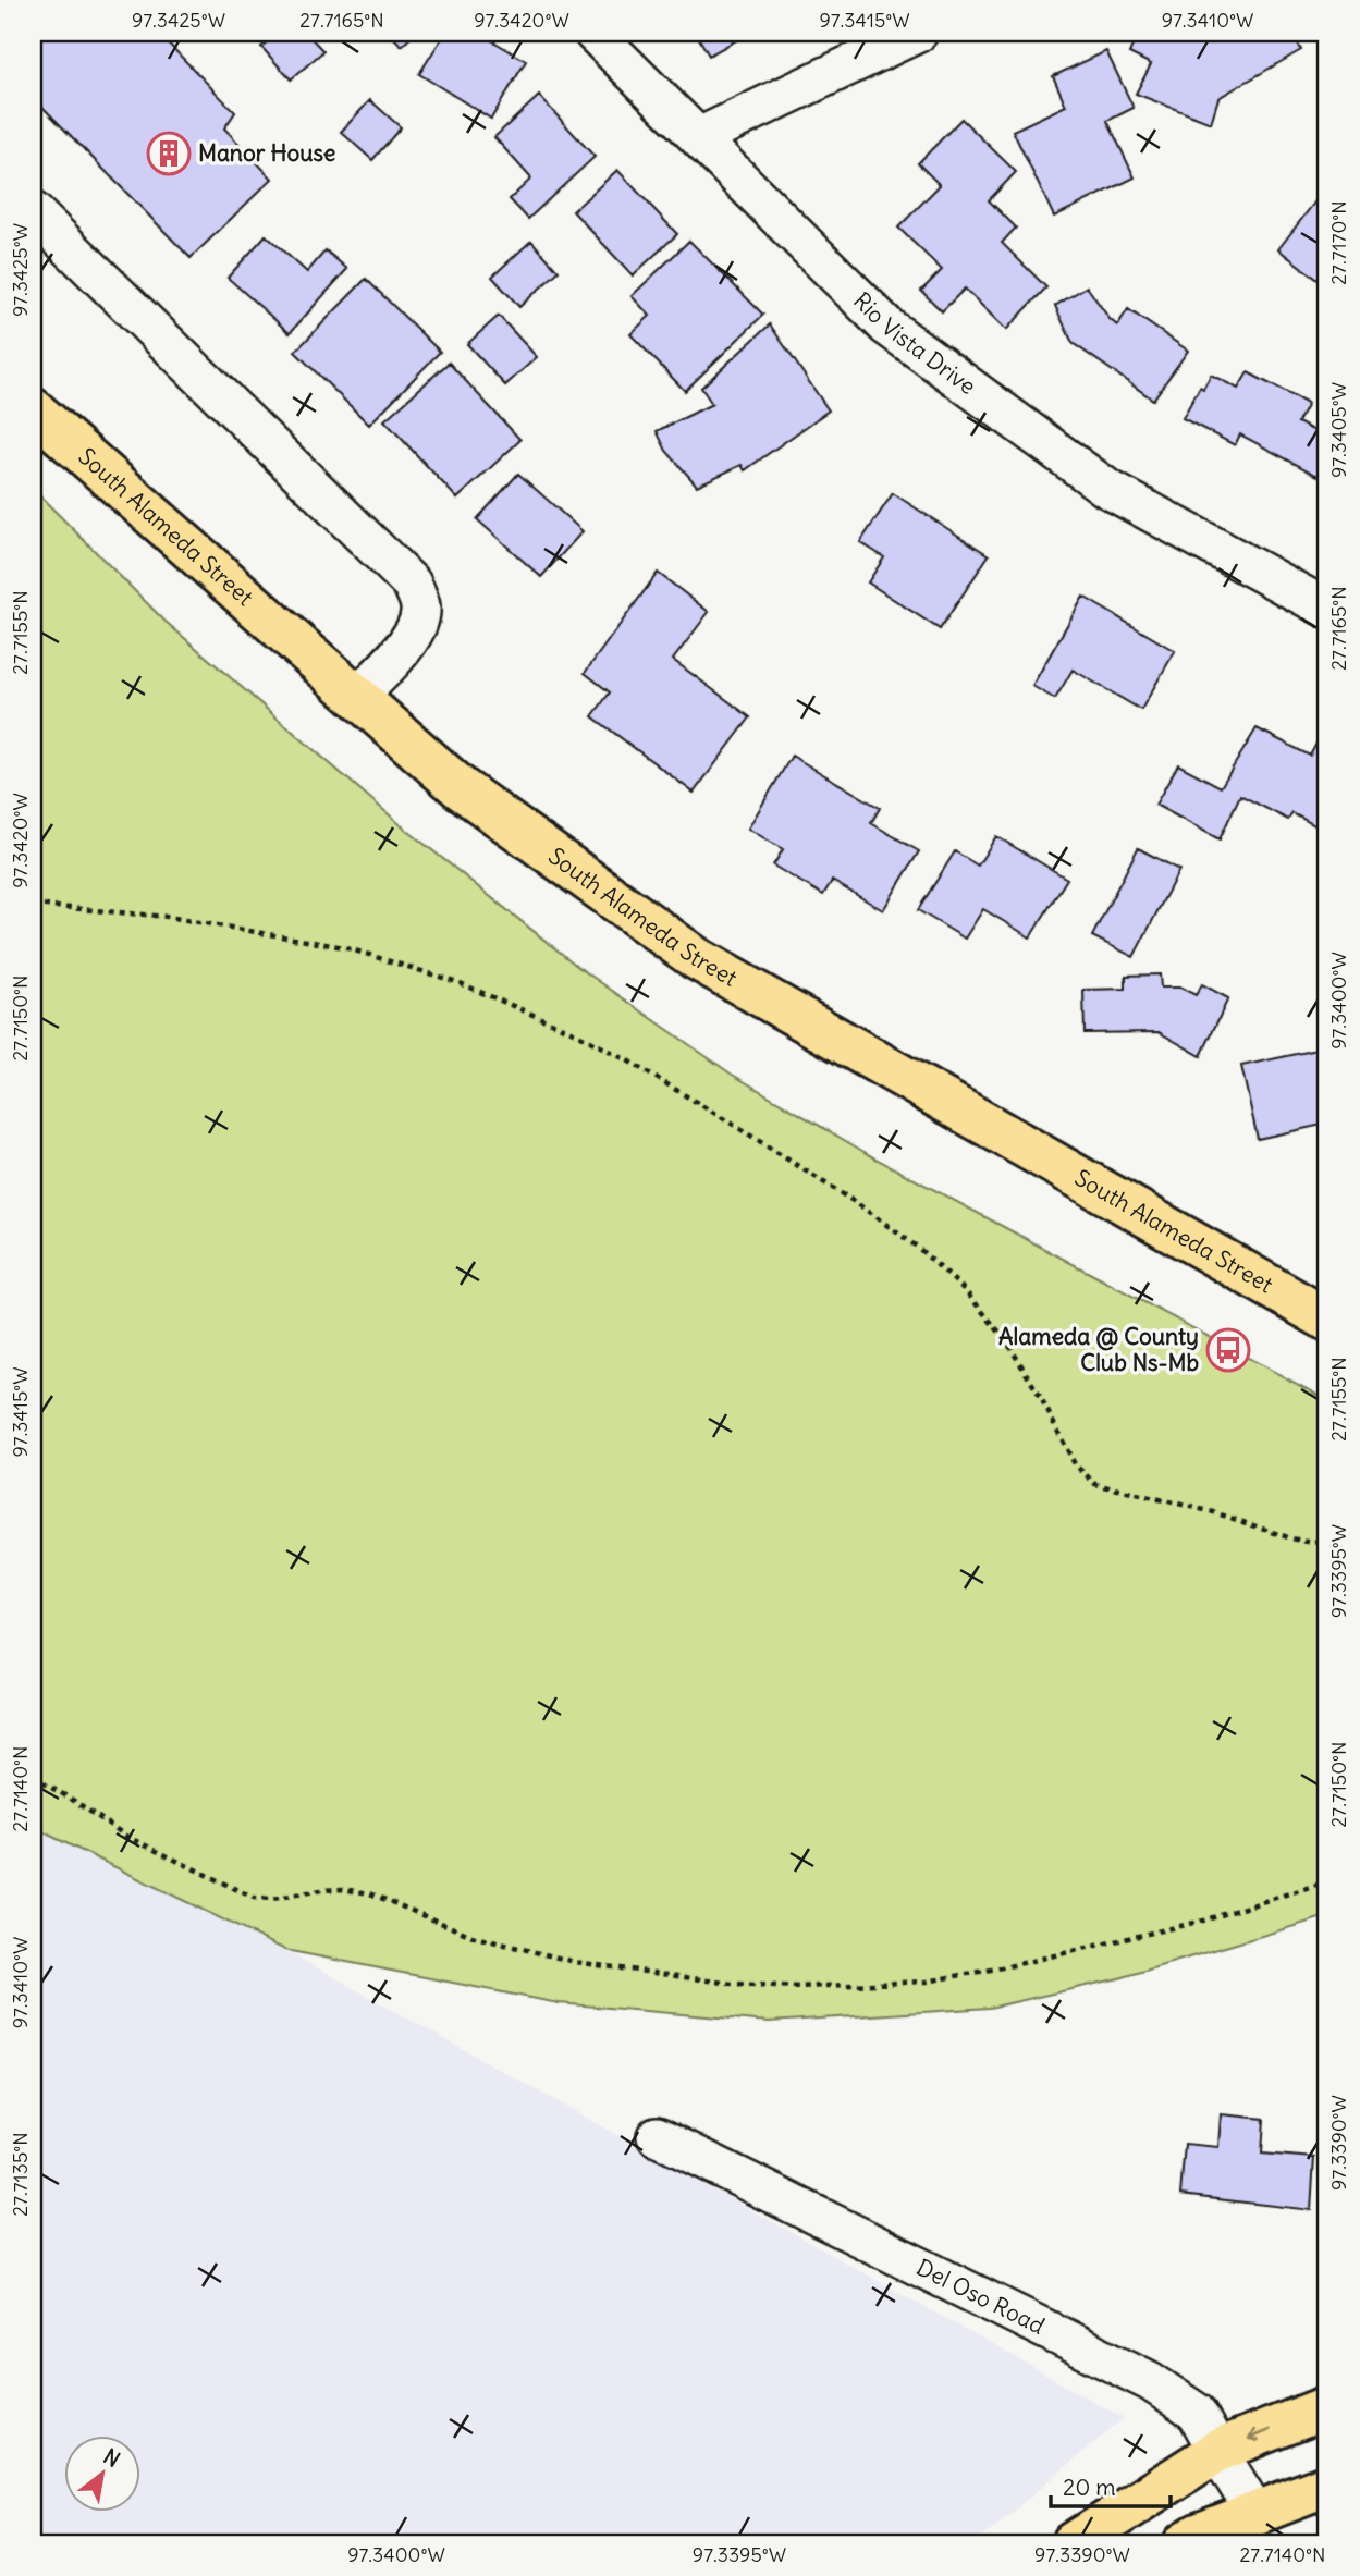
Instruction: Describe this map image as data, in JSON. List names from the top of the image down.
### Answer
{
  "streets": {
    "main road": ["South Alameda Street"],
    "street": ["Rio Vista Drive", "Del Oso Road"]
  },
  "places": {
    "building": ["Manor House"],
    "bus stop": ["Alameda @ County Club Ns-Mb"]
  },
  "scale_bar": "20 m",
  "north": "top right",
  "coordinates": [
    "97.3425°W",
    "27.7165°N",
    "97.3420°W",
    "97.3415°W",
    "97.3410°W",
    "27.7170°N",
    "97.3405°W",
    "27.7155°N",
    "97.3400°W",
    "27.7150°N",
    "97.3395°W",
    "27.7140°N",
    "97.3390°W",
    "27.7135°N"
  ]
}
